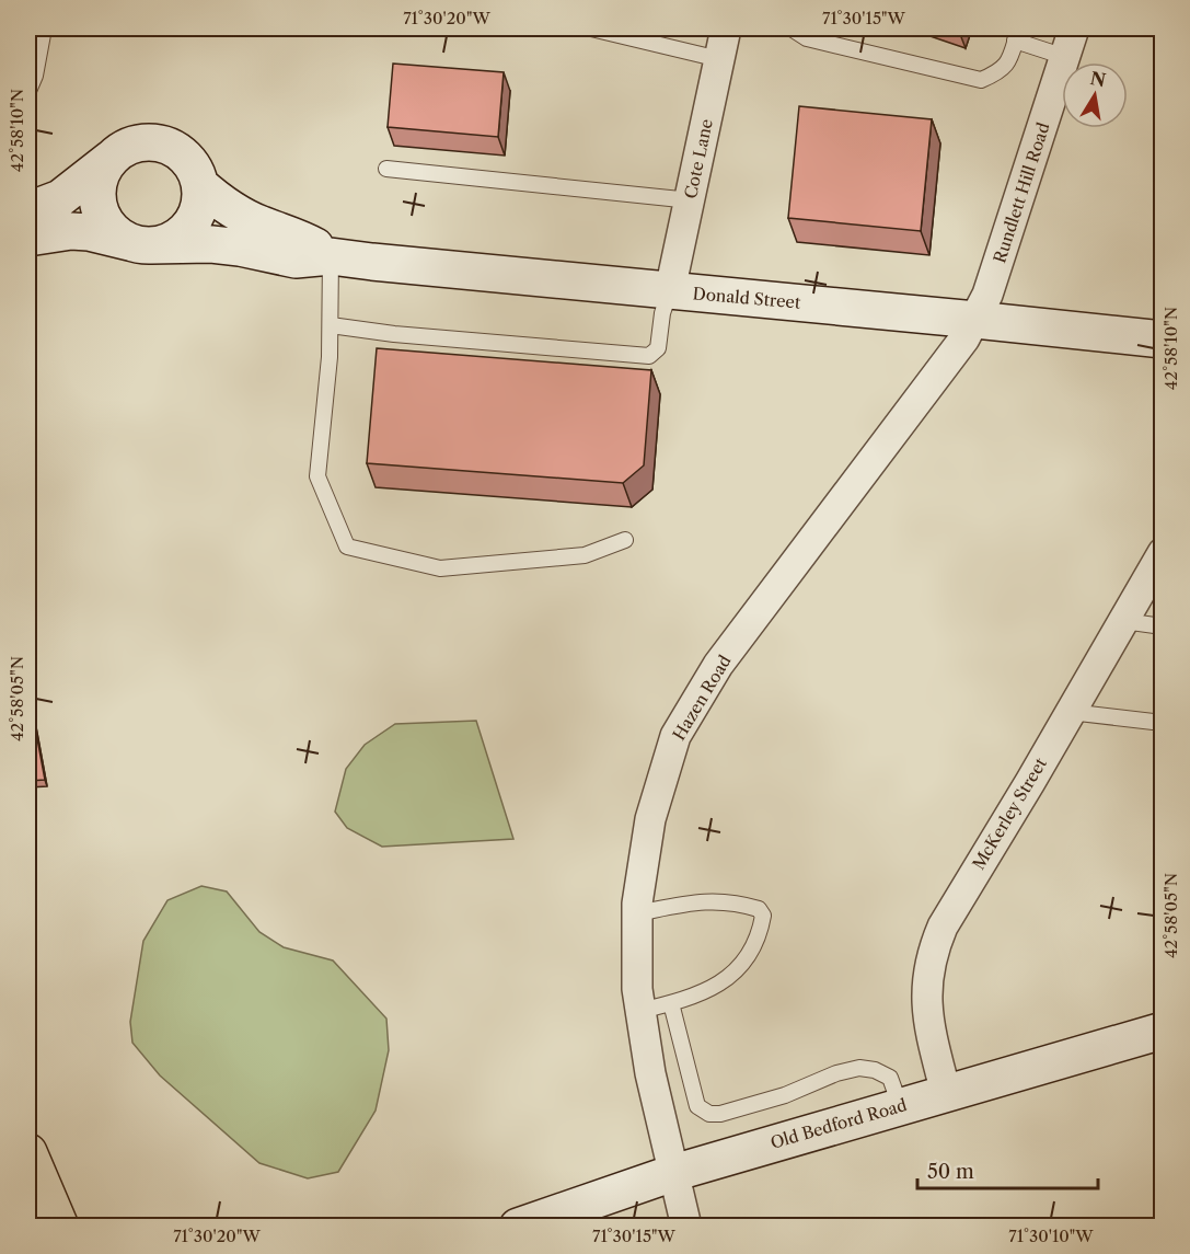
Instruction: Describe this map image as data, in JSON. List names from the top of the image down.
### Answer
{
  "streets": {
    "street": [
      "Cote Lane",
      "Rundlett Hill Road",
      "Donald Street",
      "Hazen Road",
      "McKerley Street",
      "Old Bedford Road"
    ]
  },
  "crossings": [
    ["Cote Lane", "Donald Street"],
    ["Rundlett Hill Road", "Donald Street"],
    ["Rundlett Hill Road", "Hazen Road"],
    ["Donald Street", "Hazen Road"],
    ["Hazen Road", "Old Bedford Road"],
    ["McKerley Street", "Old Bedford Road"]
  ],
  "scale_bar": "50 m",
  "north": "top",
  "coordinates": [
    "71°30'20\"W",
    "71°30'15\"W",
    "42°58'10\"N",
    "42°58'05\"N",
    "71°30'10\"W"
  ]
}
